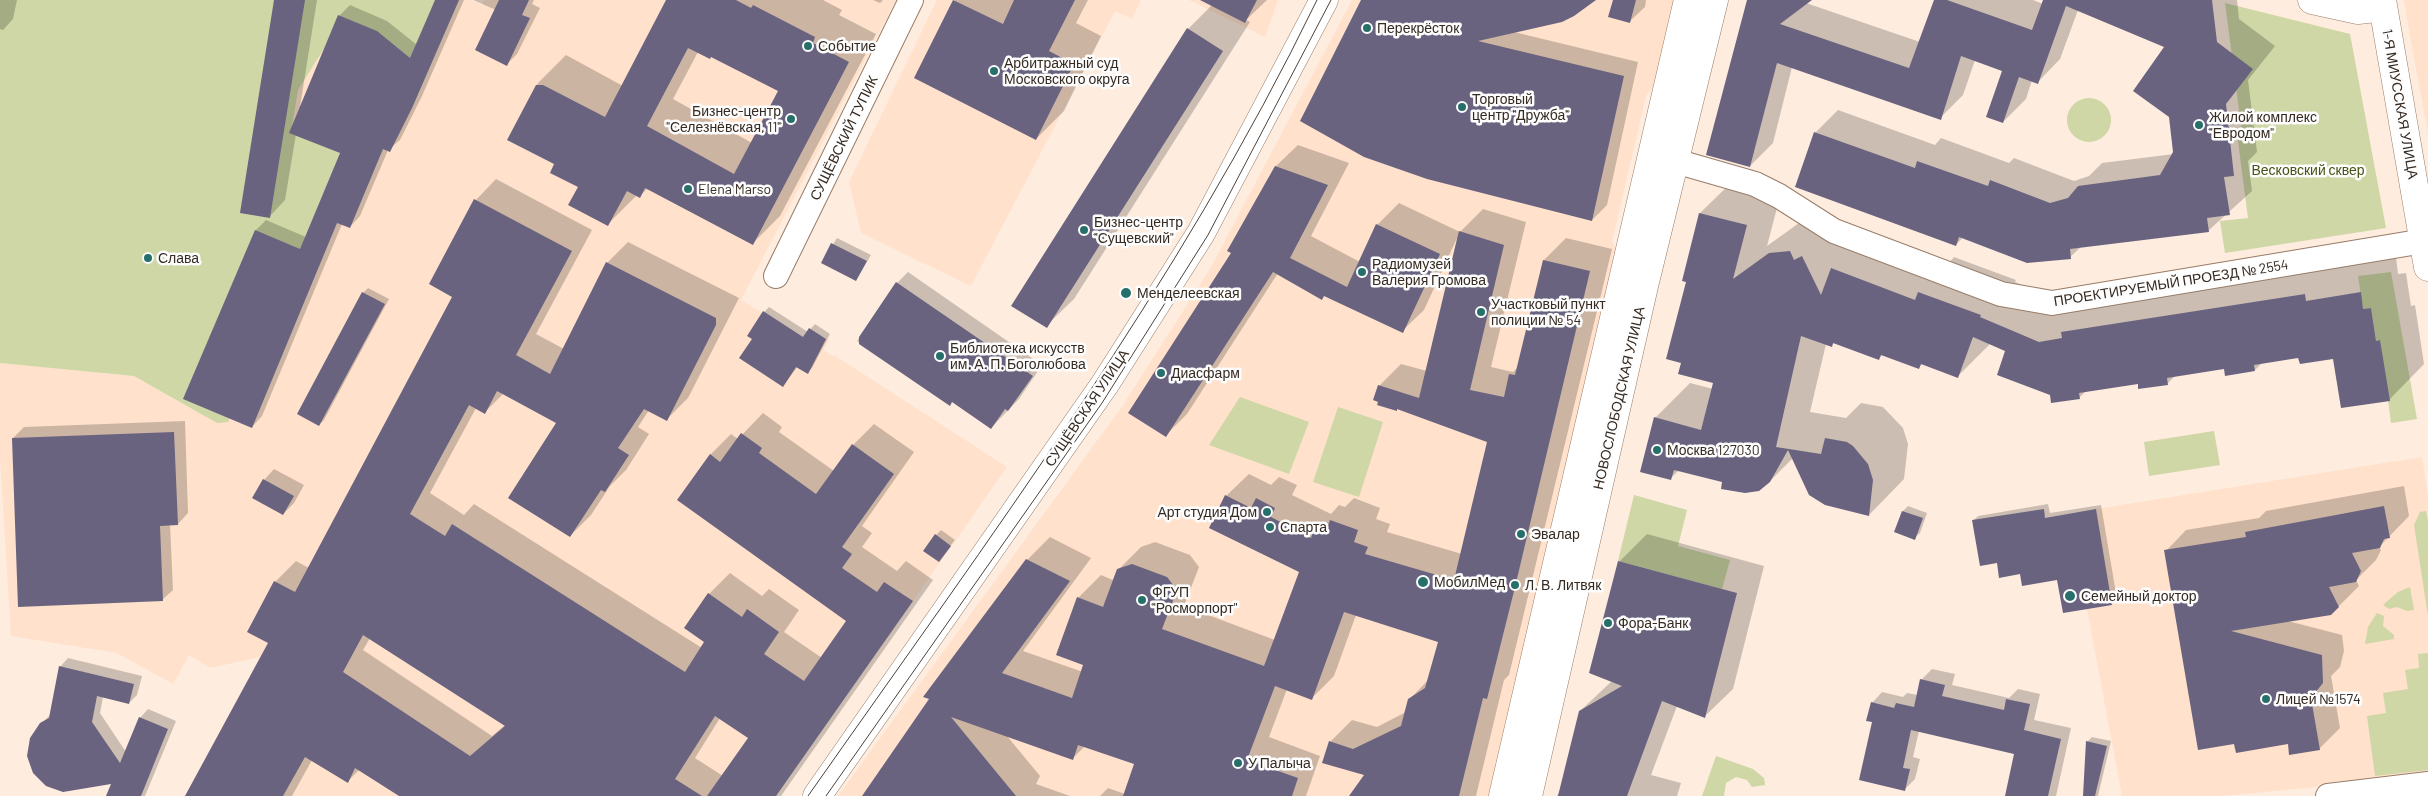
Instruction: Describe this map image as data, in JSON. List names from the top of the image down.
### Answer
{
  "streets": {
    "main road": ["1-Я МИУССКАЯ УЛИЦА", "НОВОСЛОБОДСКАЯ УЛИЦА", "СУЩЁВСКАЯ УЛИЦА"],
    "street": ["СУЩЁВСКИЙ ТУПИК", "ПРОЕКТИРУЕМЫЙ ПРОЕЗД № 2554"]
  },
  "crossings": [
    ["1-Я МИУССКАЯ УЛИЦА", "ПРОЕКТИРУЕМЫЙ ПРОЕЗД № 2554"],
    ["ПРОЕКТИРУЕМЫЙ ПРОЕЗД № 2554", "НОВОСЛОБОДСКАЯ УЛИЦА"]
  ],
  "parks": ["Весковский сквер"],
  "places": [
    "Перекрёсток",
    "Событие",
    "Арбитражный суд Московского округа",
    "Торговый центр \"Дружба\"",
    "Бизнес-центр \"Селезнёвская, 11\"",
    "Жилой комплекс \"Евродом\"",
    "Elena Marso",
    "Бизнес-центр \"Сущевский\"",
    "Слава",
    "Радиомузей Валерия Громова",
    "Менделеевская",
    "Участковый пункт полиции № 54",
    "Библиотека искусств им. А. П. Боголюбова",
    "Диасфарм",
    "Москва 127030",
    "Арт студия Дом",
    "Спарта",
    "Эвалар",
    "МобилМед",
    "Л. В. Литвяк",
    "Семейный доктор",
    "ФГУП \"Росморпорт\"",
    "Фора-Банк",
    "Лицей №1574",
    "У Палыча"
  ]
}
